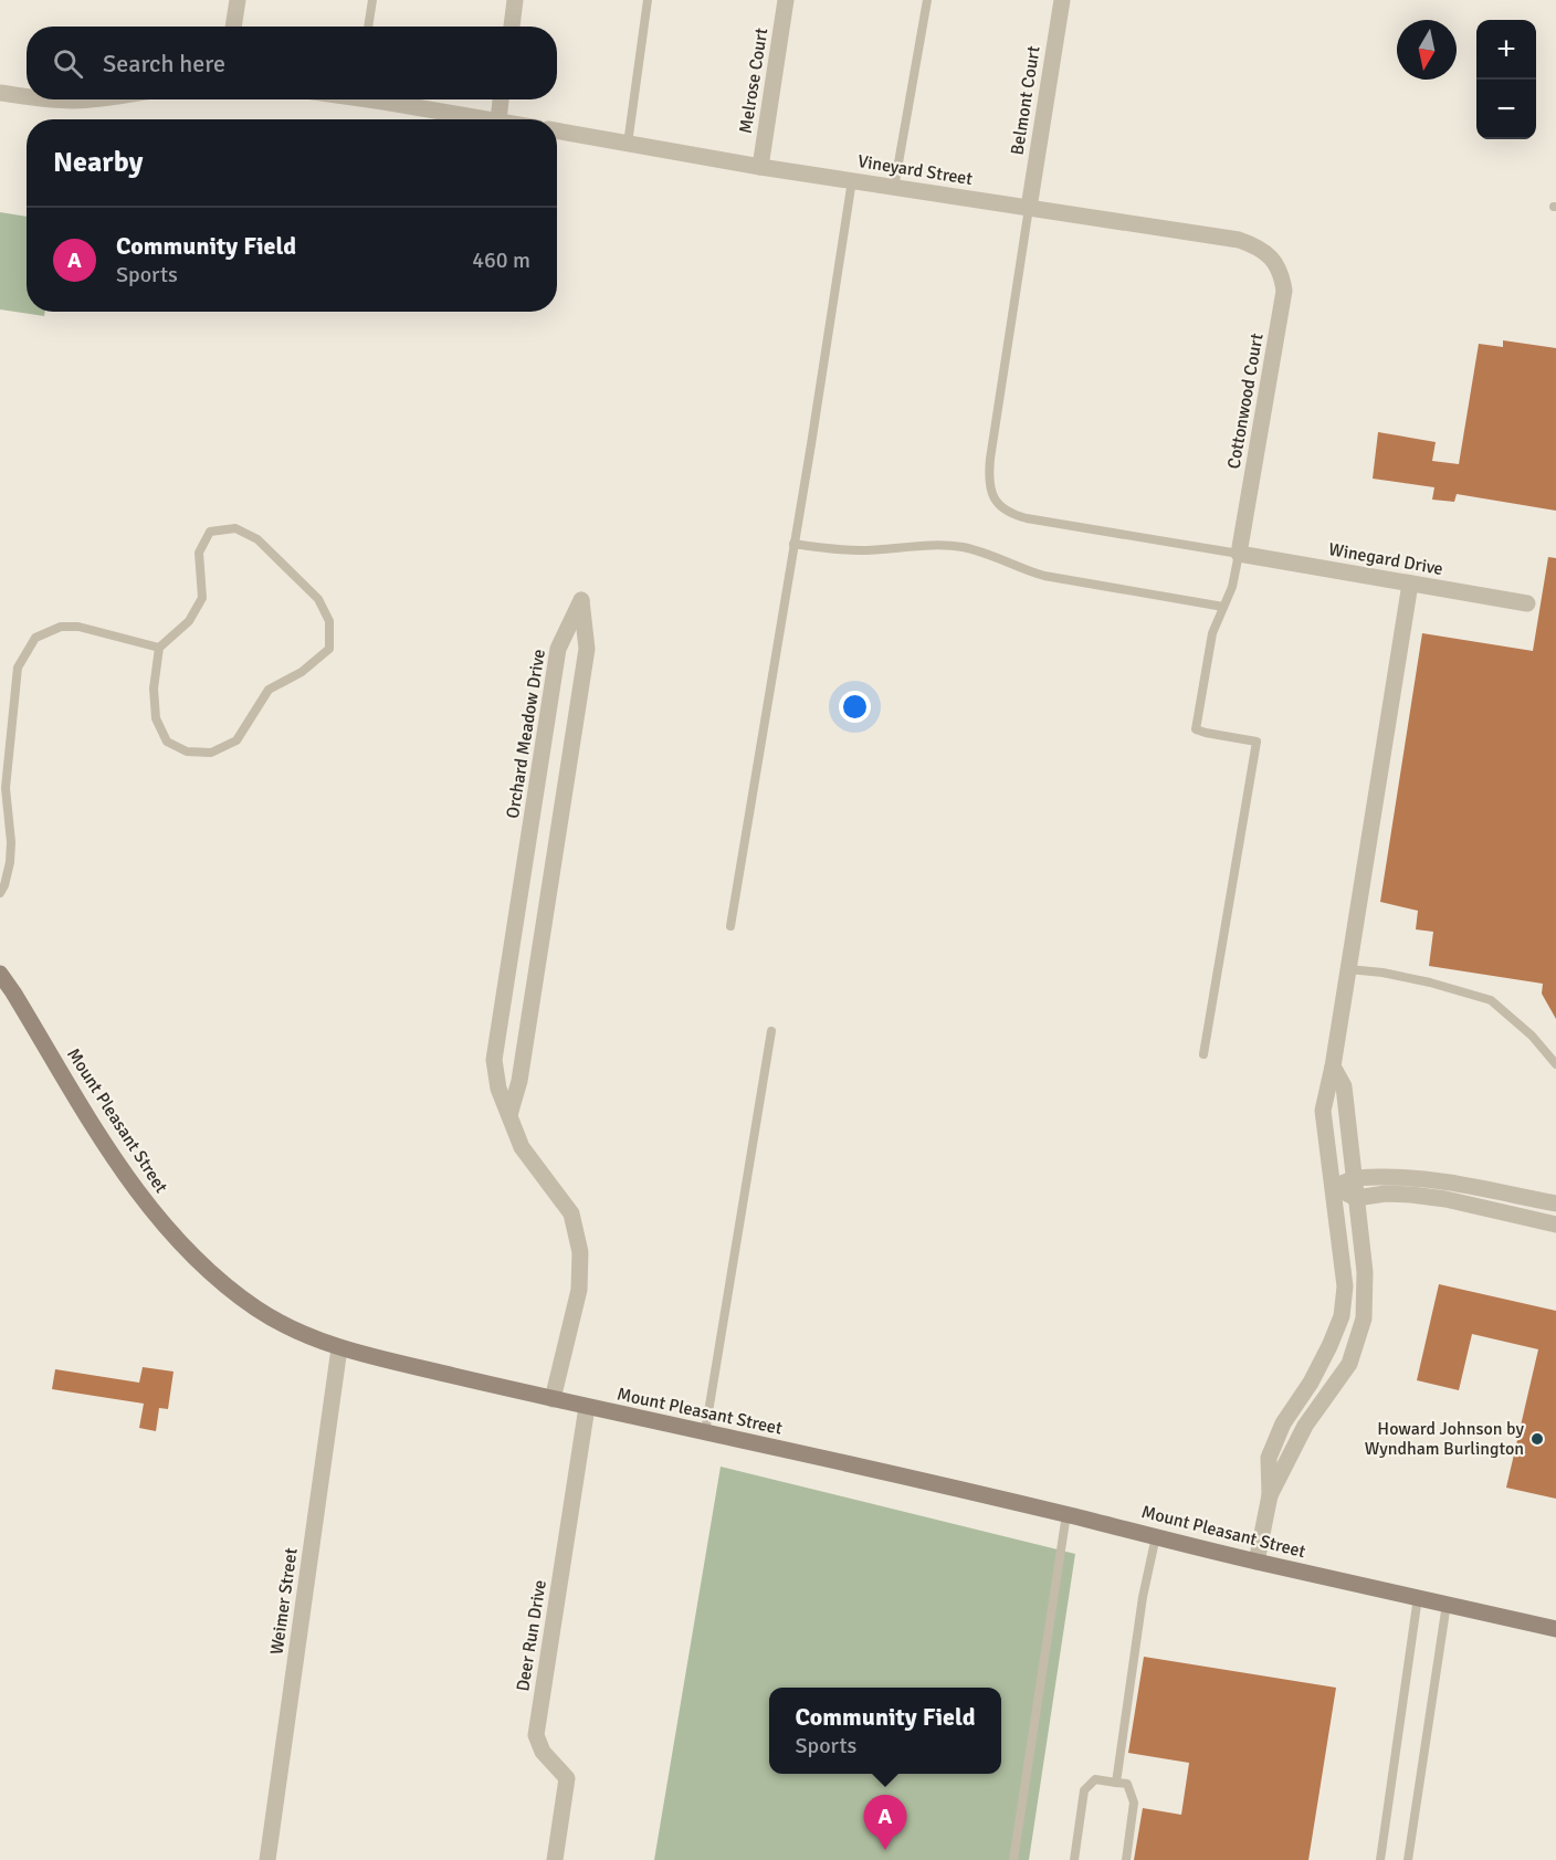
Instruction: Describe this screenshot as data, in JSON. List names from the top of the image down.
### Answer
{
  "streets": {
    "main road": ["Mount Pleasant Street"],
    "street": [
      "Melrose Court",
      "Belmont Court",
      "Vineyard Street",
      "Cottonwood Court",
      "Winegard Drive",
      "Orchard Meadow Drive",
      "Weimer Street",
      "Deer Run Drive"
    ]
  },
  "crossings": [
    ["Melrose Court", "Vineyard Street"],
    ["Belmont Court", "Vineyard Street"],
    ["Vineyard Street", "Cottonwood Court"],
    ["Cottonwood Court", "Winegard Drive"],
    ["Orchard Meadow Drive", "Mount Pleasant Street"],
    ["Mount Pleasant Street", "Weimer Street"],
    ["Mount Pleasant Street", "Deer Run Drive"]
  ],
  "places": ["Howard Johnson by Wyndham Burlington"],
  "north": "bottom",
  "page": {
    "map_buttons": ["+", "−"],
    "search": "Search here",
    "heading": "Nearby",
    "list": [
      {
        "mark": "A",
        "name": "Community Field",
        "note": "Sports",
        "value": "460 m"
      }
    ],
    "popup": ["Community Field", "Sports"],
    "pins": "A"
  }
}
